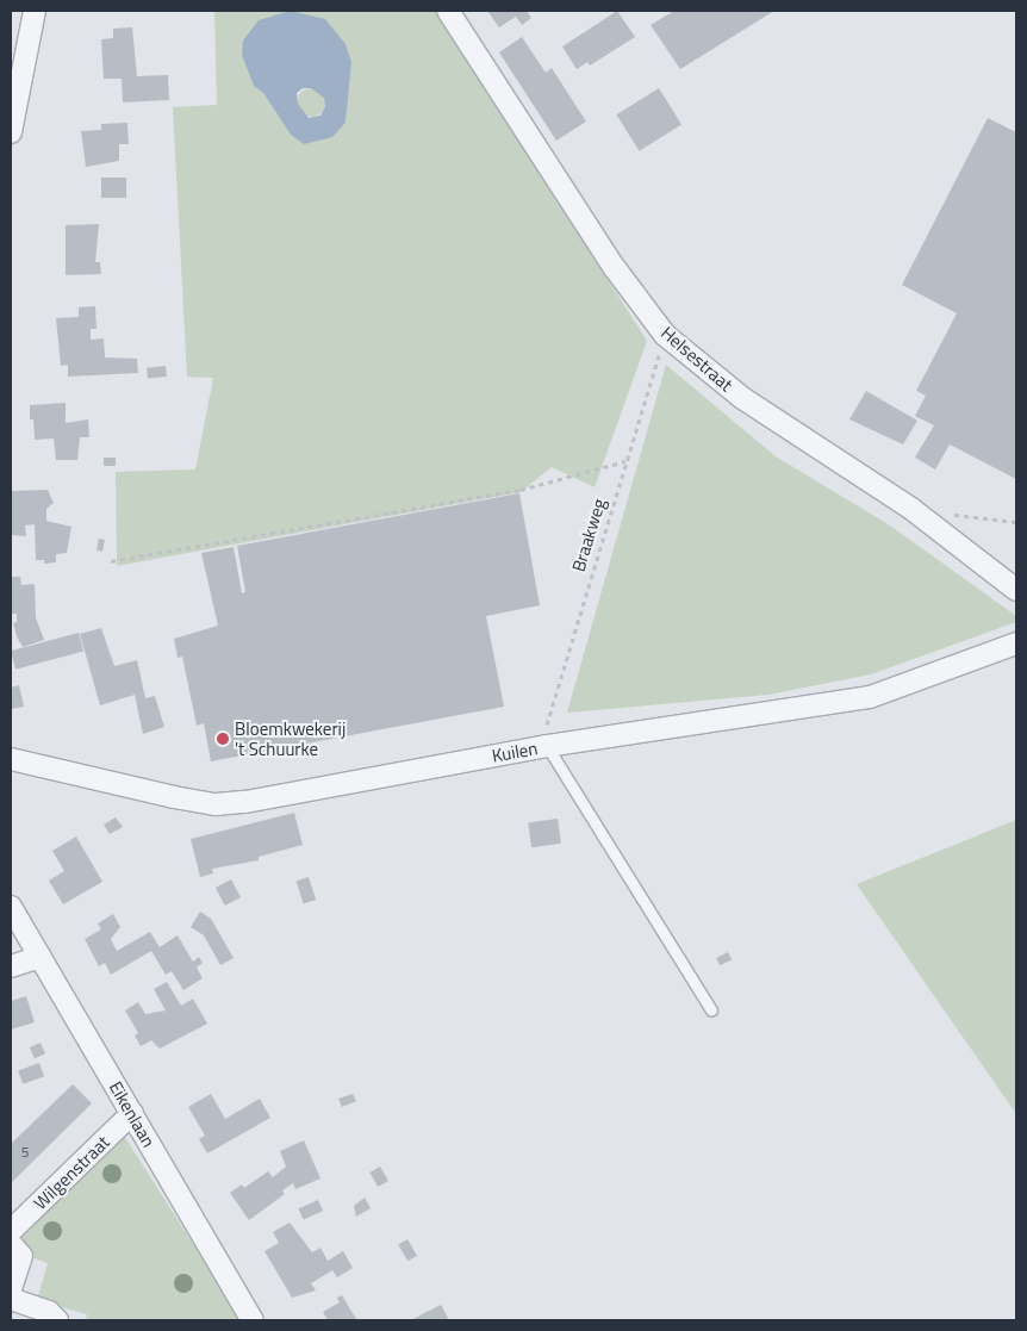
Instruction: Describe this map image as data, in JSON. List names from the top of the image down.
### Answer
{
  "streets": {
    "street": [
      "Helsestraat",
      "Kuilen",
      "Eikenlaan",
      "Wilgenstraat"
    ],
    "path": ["Braakweg"]
  },
  "crossings": [
    ["Helsestraat", "Braakweg"],
    ["Braakweg", "Kuilen"],
    ["Eikenlaan", "Wilgenstraat"]
  ],
  "places": ["Bloemkwekerij 't Schuurke"],
  "house_numbers": ["5"]
}
